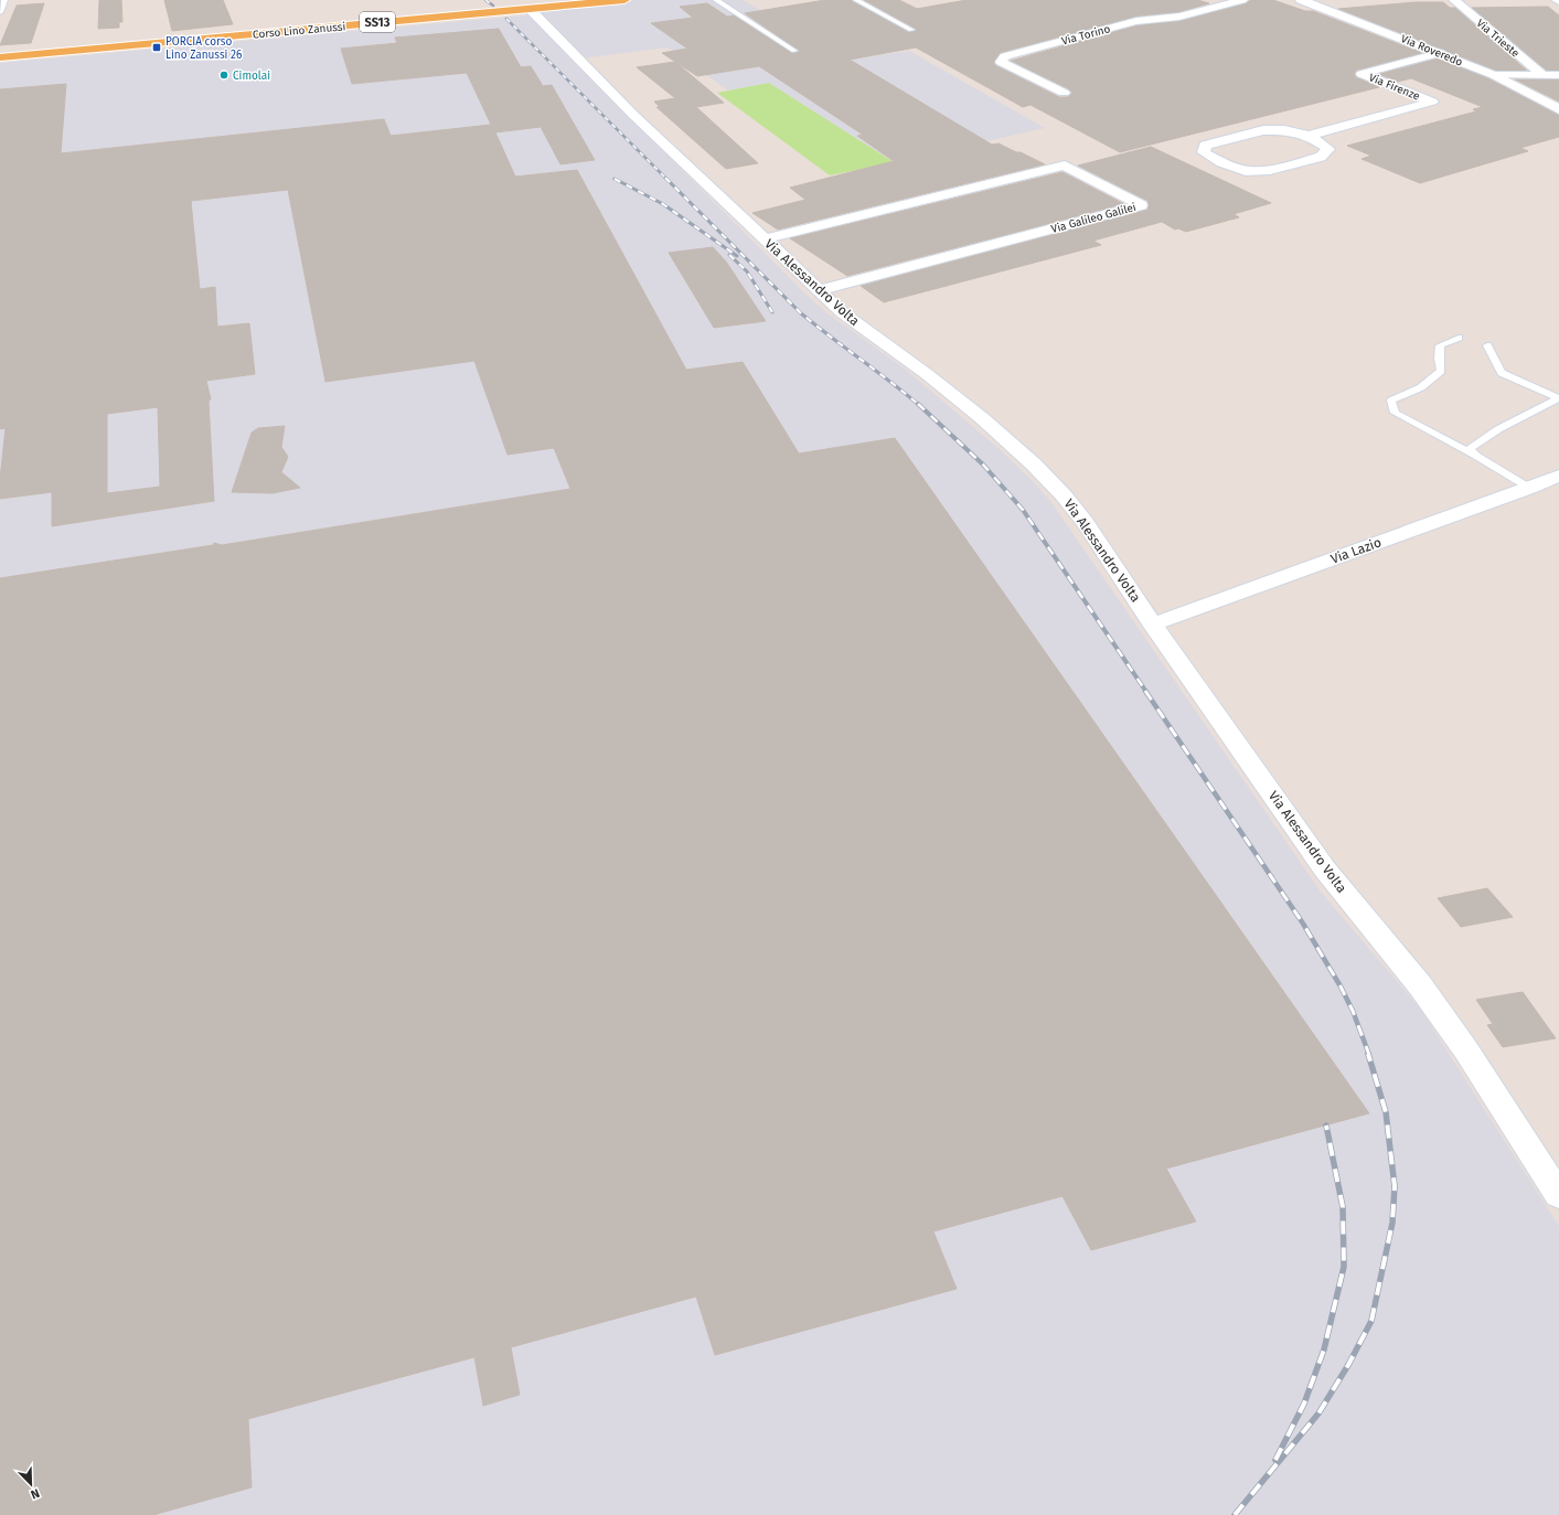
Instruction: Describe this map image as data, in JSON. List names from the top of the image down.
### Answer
{
  "streets": {
    "main road": ["SS13", "Corso Lino Zanussi", "Via Roveredo"],
    "street": [
      "Via Torino",
      "Via Trieste",
      "Via Firenze",
      "Via Galileo Galilei",
      "Via Alessandro Volta",
      "Via Lazio"
    ]
  },
  "crossings": [
    ["Corso Lino Zanussi", "Via Alessandro Volta"],
    ["Via Roveredo", "Via Firenze"],
    ["Via Galileo Galilei", "Via Alessandro Volta"],
    ["Via Alessandro Volta", "Via Lazio"]
  ],
  "places": {
    "transit": ["PORCIA corso Lino Zanussi 26"],
    "other": ["Cimolai"]
  },
  "north": "bottom right"
}
